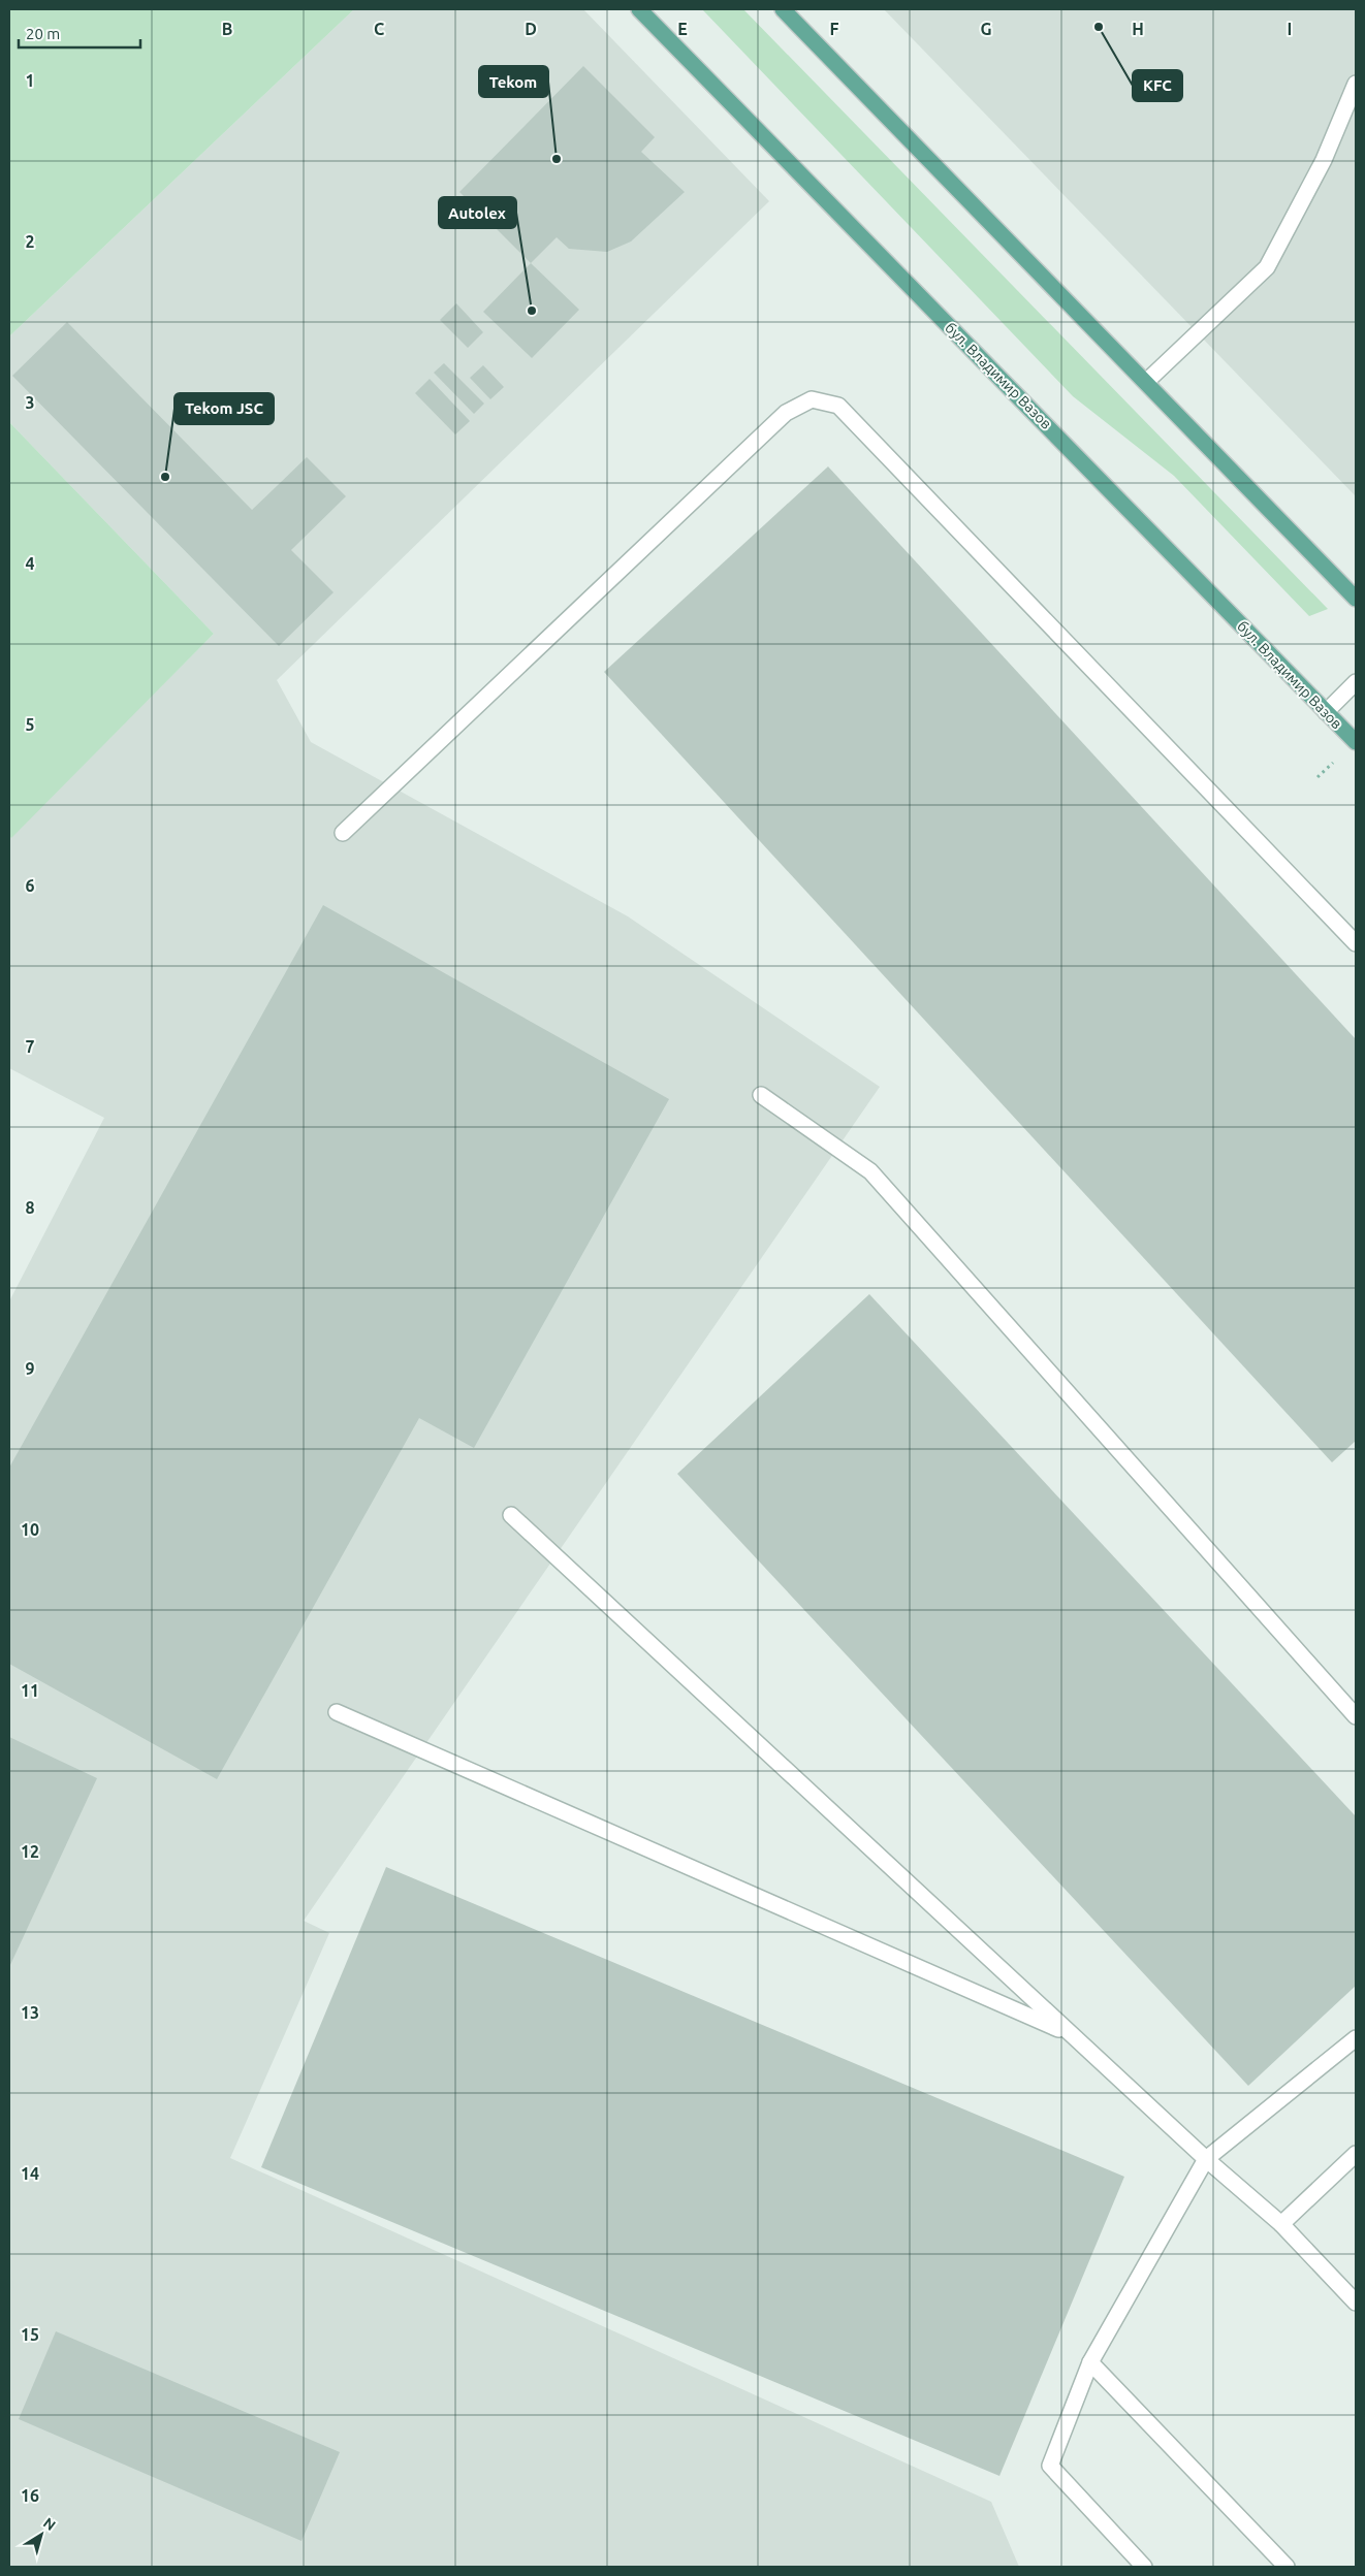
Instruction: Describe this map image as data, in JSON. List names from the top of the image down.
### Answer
{
  "streets": {
    "main road": ["бул. Владимир Вазов"]
  },
  "places": [
    "KFC",
    "Tekom",
    "Autolex",
    "Tekom JSC"
  ],
  "scale_bar": "20 m",
  "north": "top right",
  "grid": {
    "columns": [
      "B",
      "C",
      "D",
      "E",
      "F",
      "G",
      "H",
      "I"
    ],
    "rows": [
      "1",
      "2",
      "3",
      "4",
      "5",
      "6",
      "7",
      "8",
      "9",
      "10",
      "11",
      "12",
      "13",
      "14",
      "15",
      "16"
    ]
  }
}
